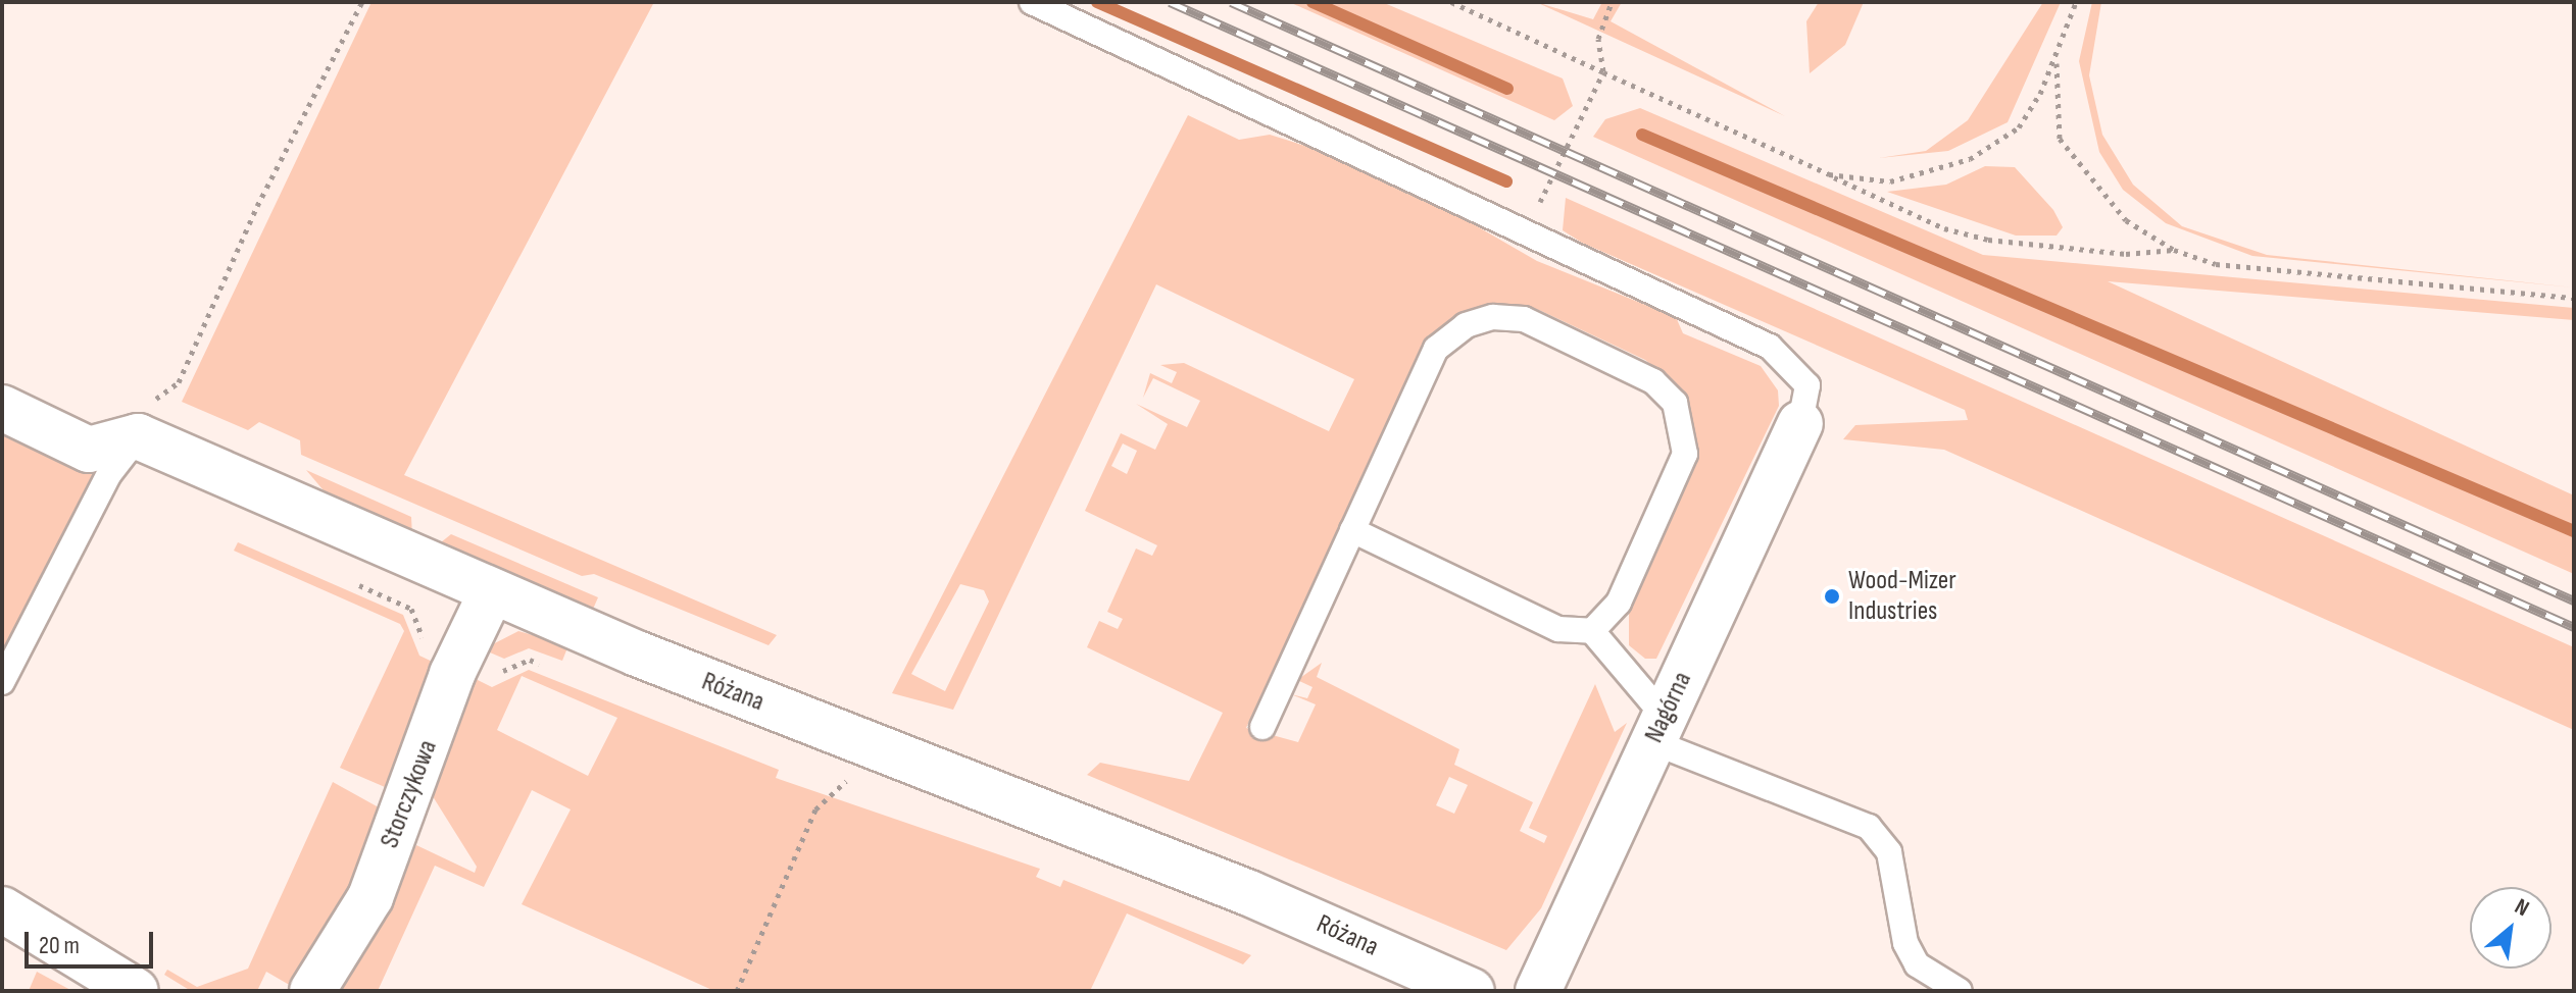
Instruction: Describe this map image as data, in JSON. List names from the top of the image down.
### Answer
{
  "streets": {
    "street": ["Różana", "Nagórna", "Storczykowa"]
  },
  "crossings": [
    ["Różana", "Storczykowa"]
  ],
  "places": ["Wood-Mizer Industries"],
  "scale_bar": "20 m",
  "north": "top right"
}
